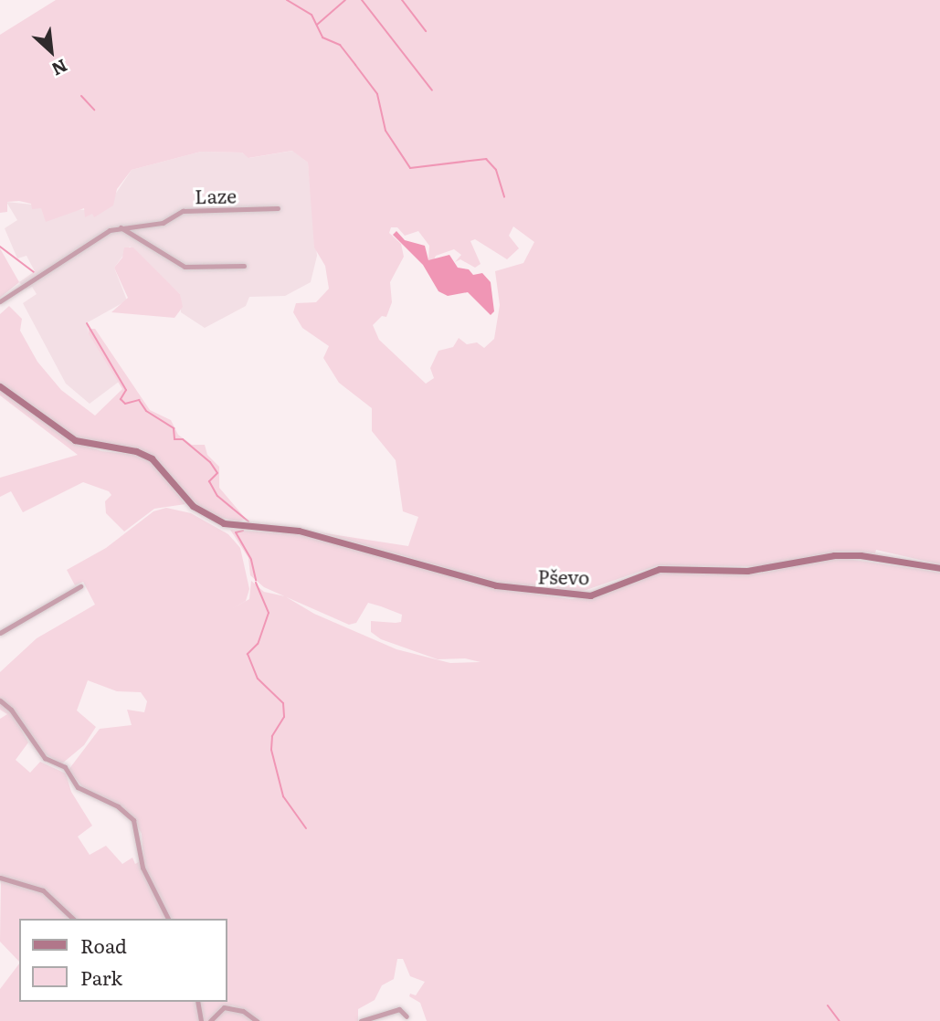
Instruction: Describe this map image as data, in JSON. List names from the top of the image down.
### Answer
{
  "streets": {
    "street": ["Laze", "Pševo"]
  },
  "legend": ["Road", "Park"],
  "north": "bottom right"
}
